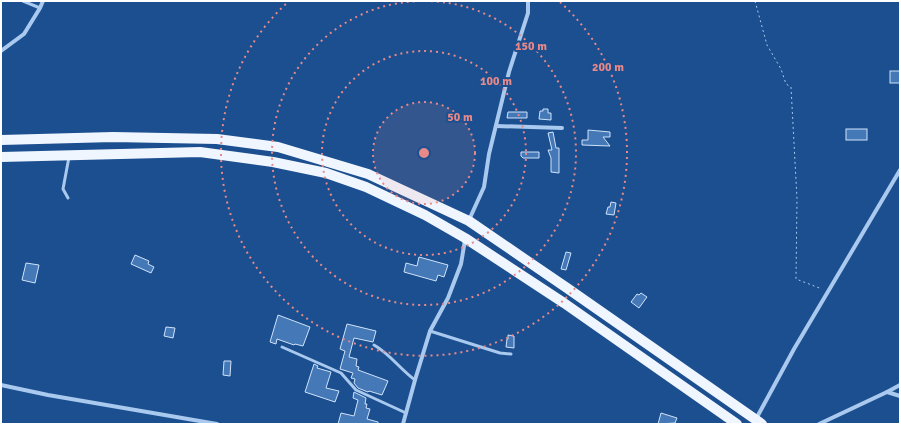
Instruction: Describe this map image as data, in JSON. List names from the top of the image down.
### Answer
{
  "rings": [
    "150 m",
    "200 m",
    "100 m",
    "50 m"
  ]
}
